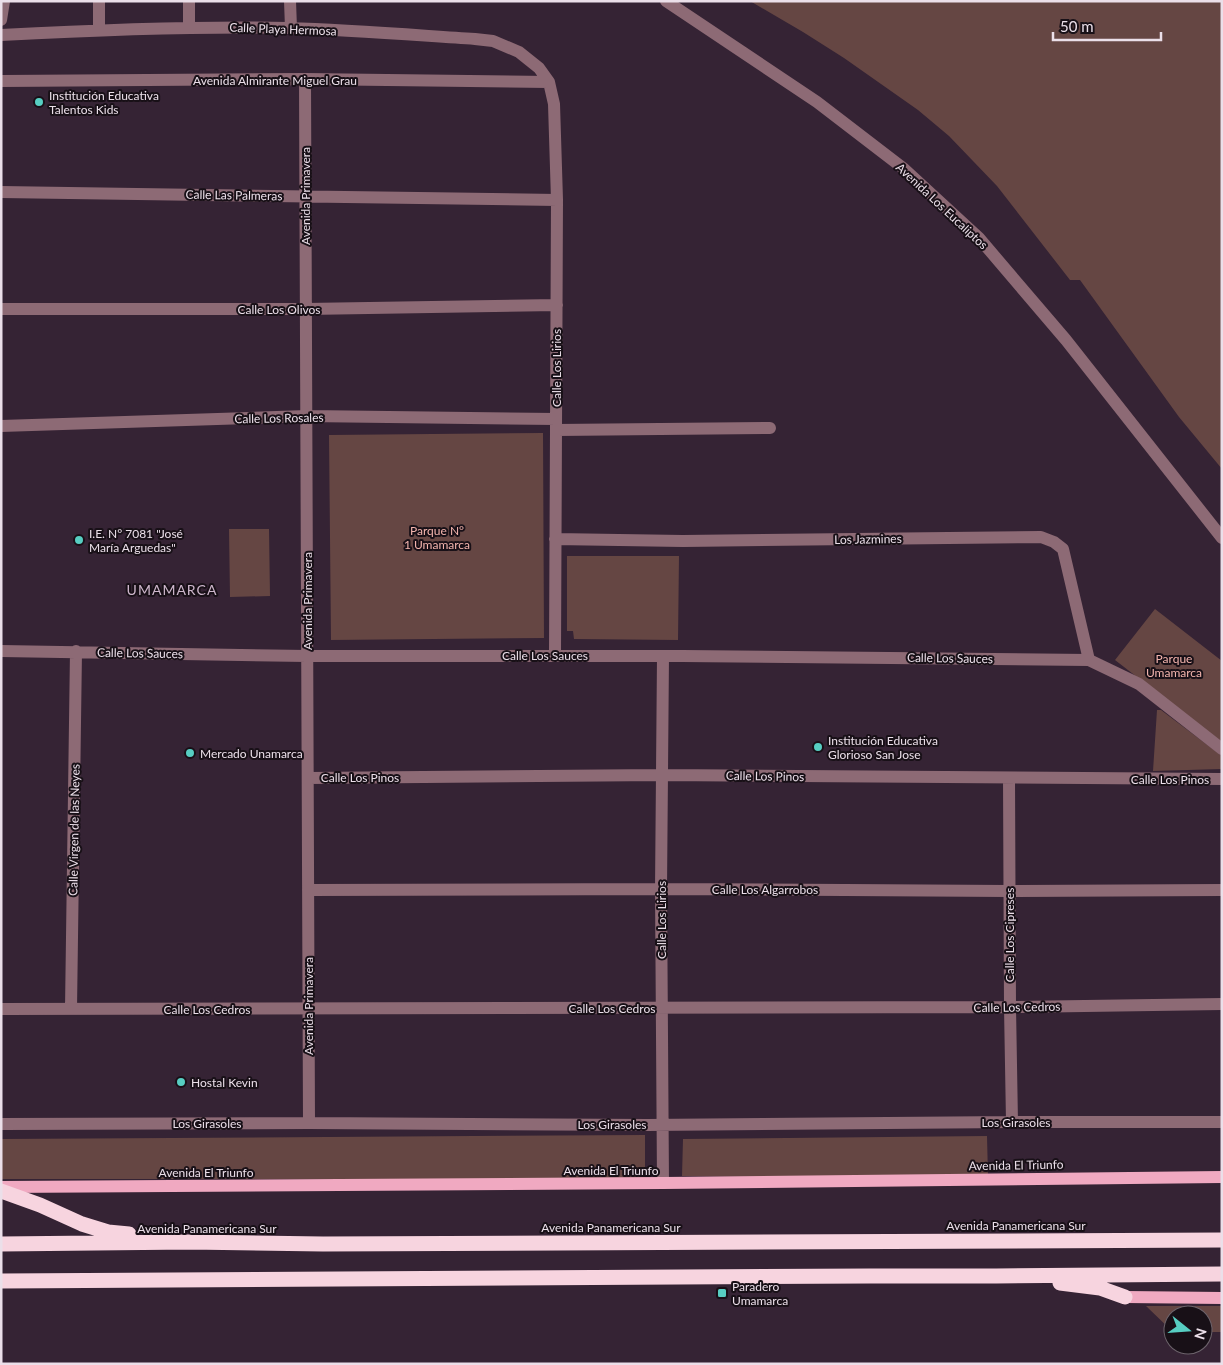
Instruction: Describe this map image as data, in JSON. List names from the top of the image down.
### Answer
{
  "streets": {
    "highway": ["Avenida Panamericana Sur"],
    "main road": ["Avenida El Triunfo"],
    "street": [
      "Calle Playa Hermosa",
      "Avenida Almirante Miguel Grau",
      "Calle Las Palmeras",
      "Avenida Primavera",
      "Avenida Los Eucaliptos",
      "Calle Los Olivos",
      "Calle Los Lirios",
      "Calle Los Rosales",
      "Los Jazmines",
      "Calle Los Sauces",
      "Calle Los Pinos",
      "Calle Virgen de las Neyes",
      "Calle Los Algarrobos",
      "Calle Los Cipreses",
      "Calle Los Cedros",
      "Los Girasoles"
    ]
  },
  "crossings": [
    ["Calle Playa Hermosa", "Avenida Almirante Miguel Grau"],
    ["Calle Playa Hermosa", "Calle Los Lirios"],
    ["Avenida Almirante Miguel Grau", "Avenida Primavera"],
    ["Avenida Almirante Miguel Grau", "Calle Los Lirios"],
    ["Calle Las Palmeras", "Avenida Primavera"],
    ["Calle Las Palmeras", "Calle Los Lirios"],
    ["Avenida Primavera", "Calle Los Olivos"],
    ["Avenida Primavera", "Calle Los Rosales"],
    ["Avenida Primavera", "Calle Los Sauces"],
    ["Avenida Primavera", "Calle Los Pinos"],
    ["Avenida Primavera", "Calle Los Algarrobos"],
    ["Avenida Primavera", "Calle Los Cedros"],
    ["Avenida Primavera", "Los Girasoles"],
    ["Calle Los Olivos", "Calle Los Lirios"],
    ["Calle Los Lirios", "Calle Los Rosales"],
    ["Calle Los Lirios", "Los Jazmines"],
    ["Calle Los Lirios", "Calle Los Sauces"],
    ["Calle Los Lirios", "Calle Los Pinos"],
    ["Calle Los Lirios", "Calle Los Algarrobos"],
    ["Calle Los Lirios", "Calle Los Cedros"],
    ["Calle Los Lirios", "Los Girasoles"],
    ["Calle Los Lirios", "Avenida El Triunfo"],
    ["Los Jazmines", "Calle Los Sauces"],
    ["Calle Los Sauces", "Calle Virgen de las Neyes"],
    ["Calle Los Pinos", "Calle Los Cipreses"],
    ["Calle Virgen de las Neyes", "Calle Los Cedros"],
    ["Calle Los Algarrobos", "Calle Los Cipreses"],
    ["Calle Los Cipreses", "Calle Los Cedros"],
    ["Calle Los Cipreses", "Los Girasoles"]
  ],
  "districts": ["UMAMARCA"],
  "parks": ["Parque N° 1 Umamarca", "Parque Umamarca"],
  "places": {
    "other": [
      "Institución Educativa Talentos Kids",
      "I.E. N° 7081 \"José María Arguedas\"",
      "Institución Educativa Glorioso San Jose",
      "Mercado Unamarca",
      "Hostal Kevin"
    ],
    "transit": ["Paradero Umamarca"]
  },
  "scale_bar": "50 m",
  "north": "right"
}
